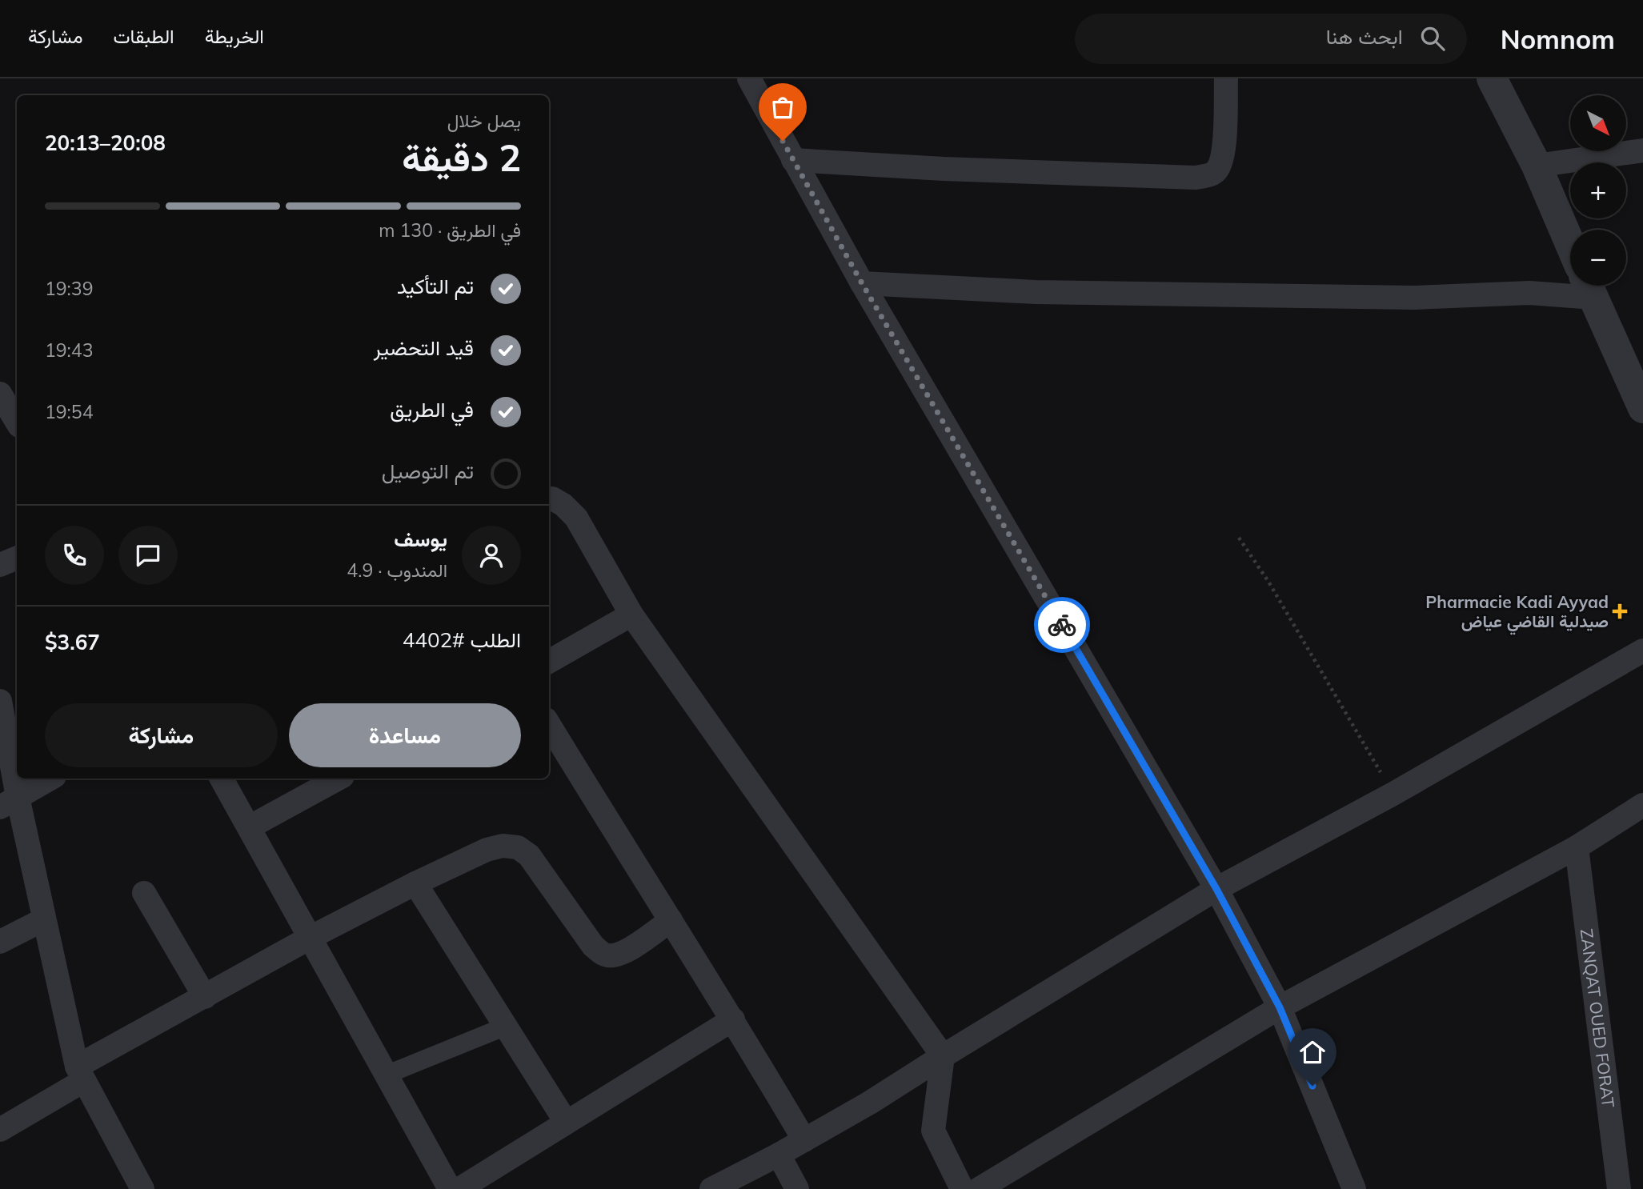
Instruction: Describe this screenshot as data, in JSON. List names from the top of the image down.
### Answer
{
  "streets": {
    "street": ["ZANQAT OUED FORAT"]
  },
  "places": {
    "health": ["Pharmacie Kadi Ayyad صيدلية القاضي عياض"]
  },
  "north": "bottom right",
  "page": {
    "header": "Nomnom",
    "search": "ابحث هنا",
    "nav": ["الخريطة", "الطبقات", "مشاركة"],
    "map_buttons": ["+", "−"],
    "heading": ["2 دقيقة", "يصل خلال", "20:08–20:13"],
    "panel": [
      "يوسف",
      "المندوب · 4.9",
      "الطلب #4402",
      "$3.67"
    ],
    "bar": "في الطريق · 130 m",
    "list": [
      ["تم التأكيد", "19:39"],
      ["قيد التحضير", "19:43"],
      ["في الطريق", "19:54"],
      "تم التوصيل"
    ],
    "buttons": ["مساعدة", "مشاركة"]
  }
}
